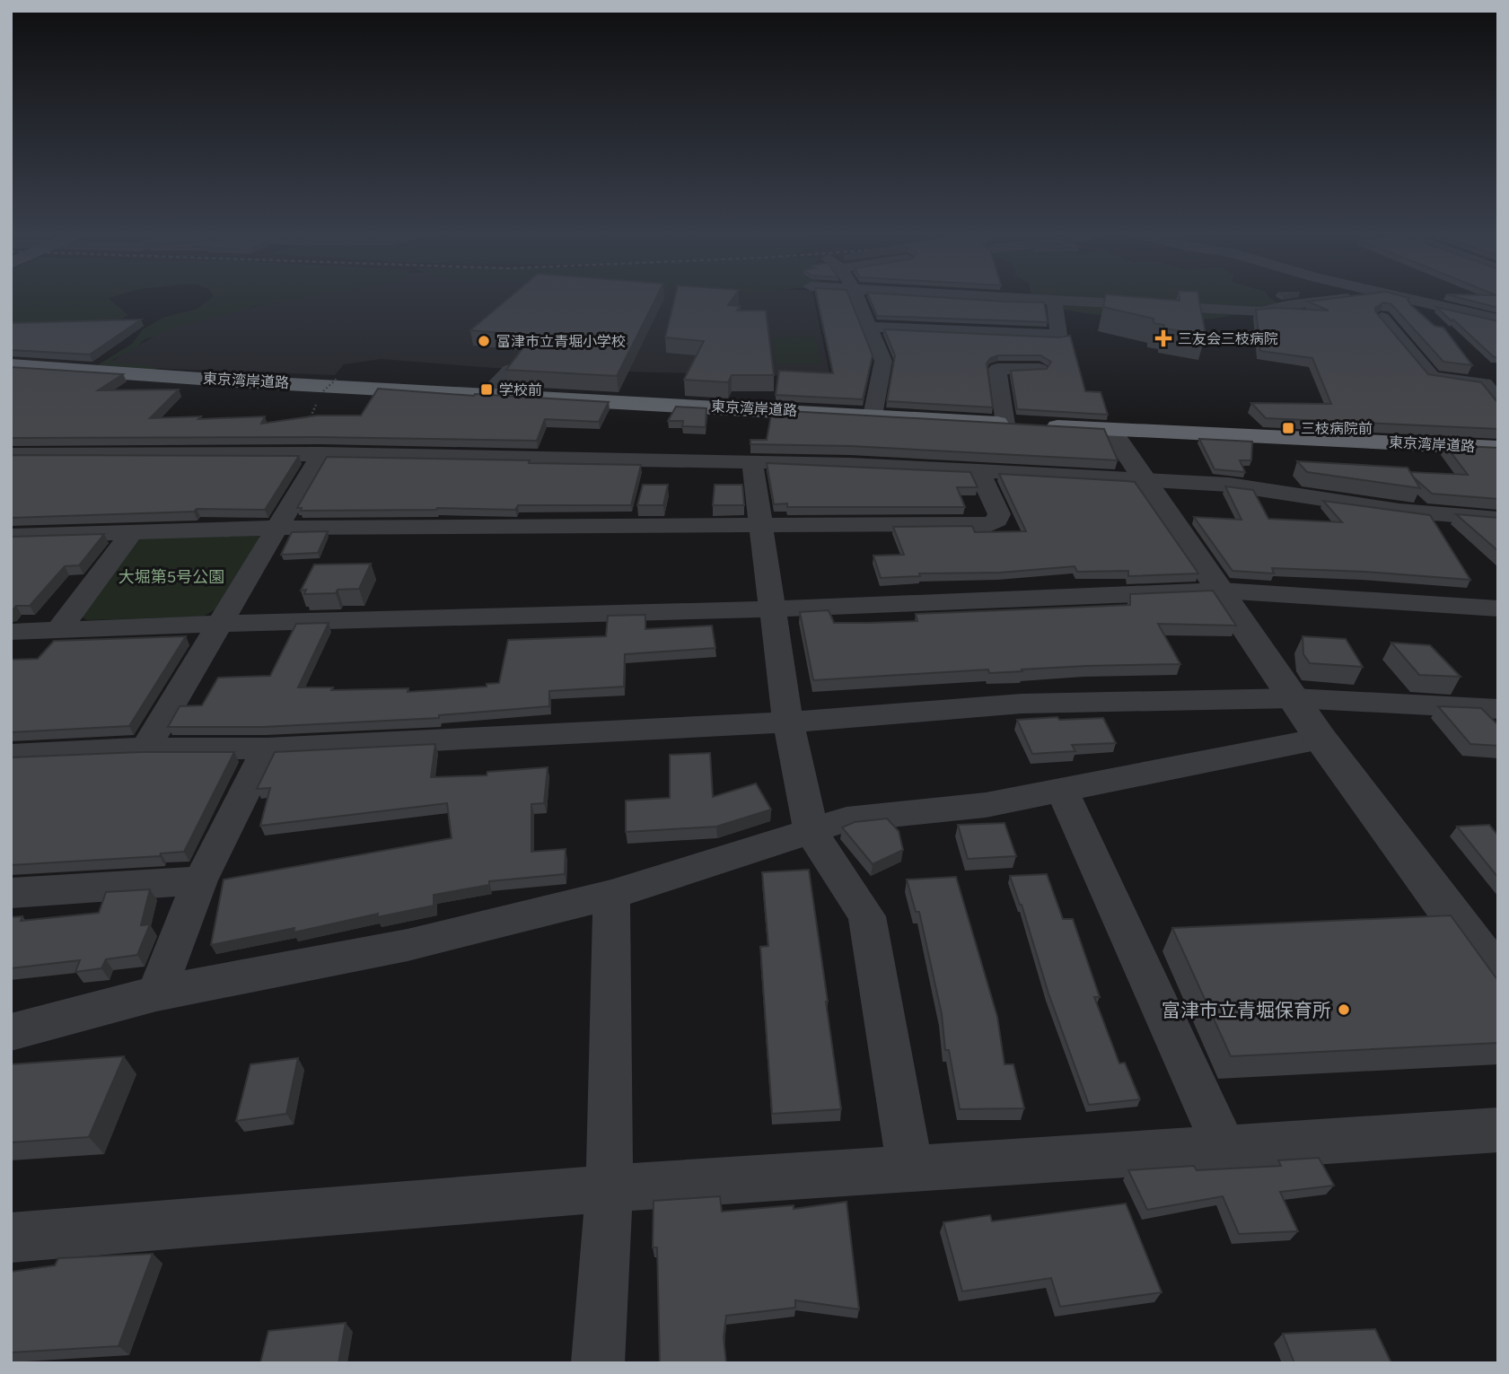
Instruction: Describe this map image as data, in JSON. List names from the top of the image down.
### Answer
{
  "streets": {
    "highway": ["東京湾岸道路"]
  },
  "parks": ["大堀第5号公園"],
  "places": {
    "health": ["三友会三枝病院"],
    "other": ["富津市立青堀小学校", "富津市立青堀保育所"],
    "transit": ["学校前", "三枝病院前"]
  }
}
